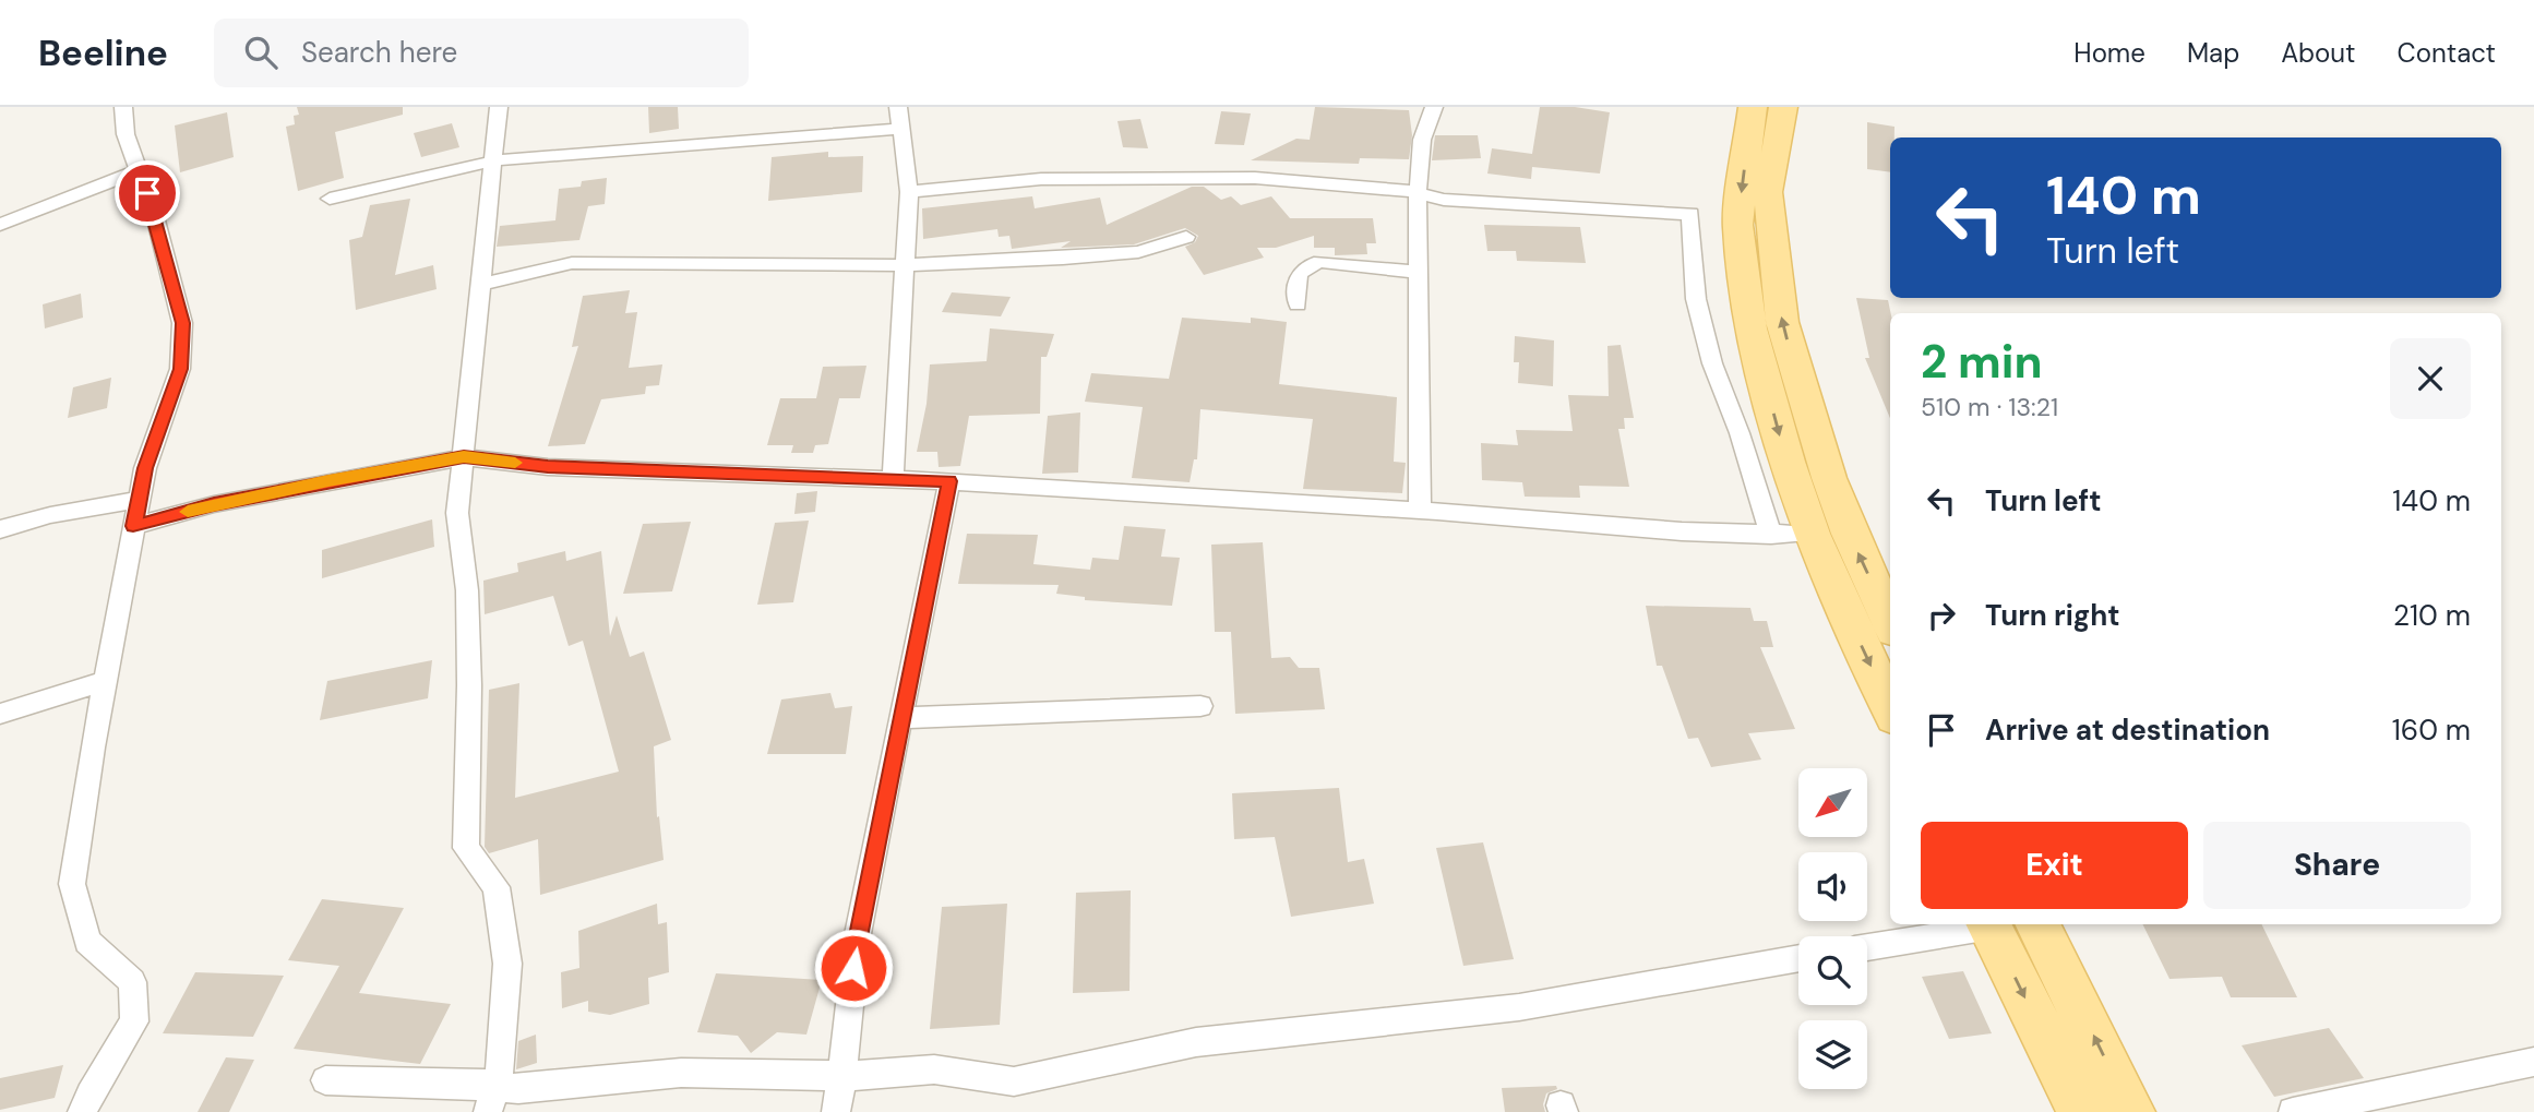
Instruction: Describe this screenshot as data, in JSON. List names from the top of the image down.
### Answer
{
  "north": "bottom left",
  "page": {
    "header": "Beeline",
    "search": "Search here",
    "nav": [
      "Home",
      "Map",
      "About",
      "Contact"
    ],
    "turn": ["140 m", "Turn left"],
    "heading": ["2 min", "510 m · 13:21"],
    "list": [
      {
        "name": "Turn left",
        "value": "140 m"
      },
      {
        "name": "Turn right",
        "value": "210 m"
      },
      {
        "name": "Arrive at destination",
        "value": "160 m"
      }
    ],
    "buttons": ["Exit", "Share"]
  }
}
